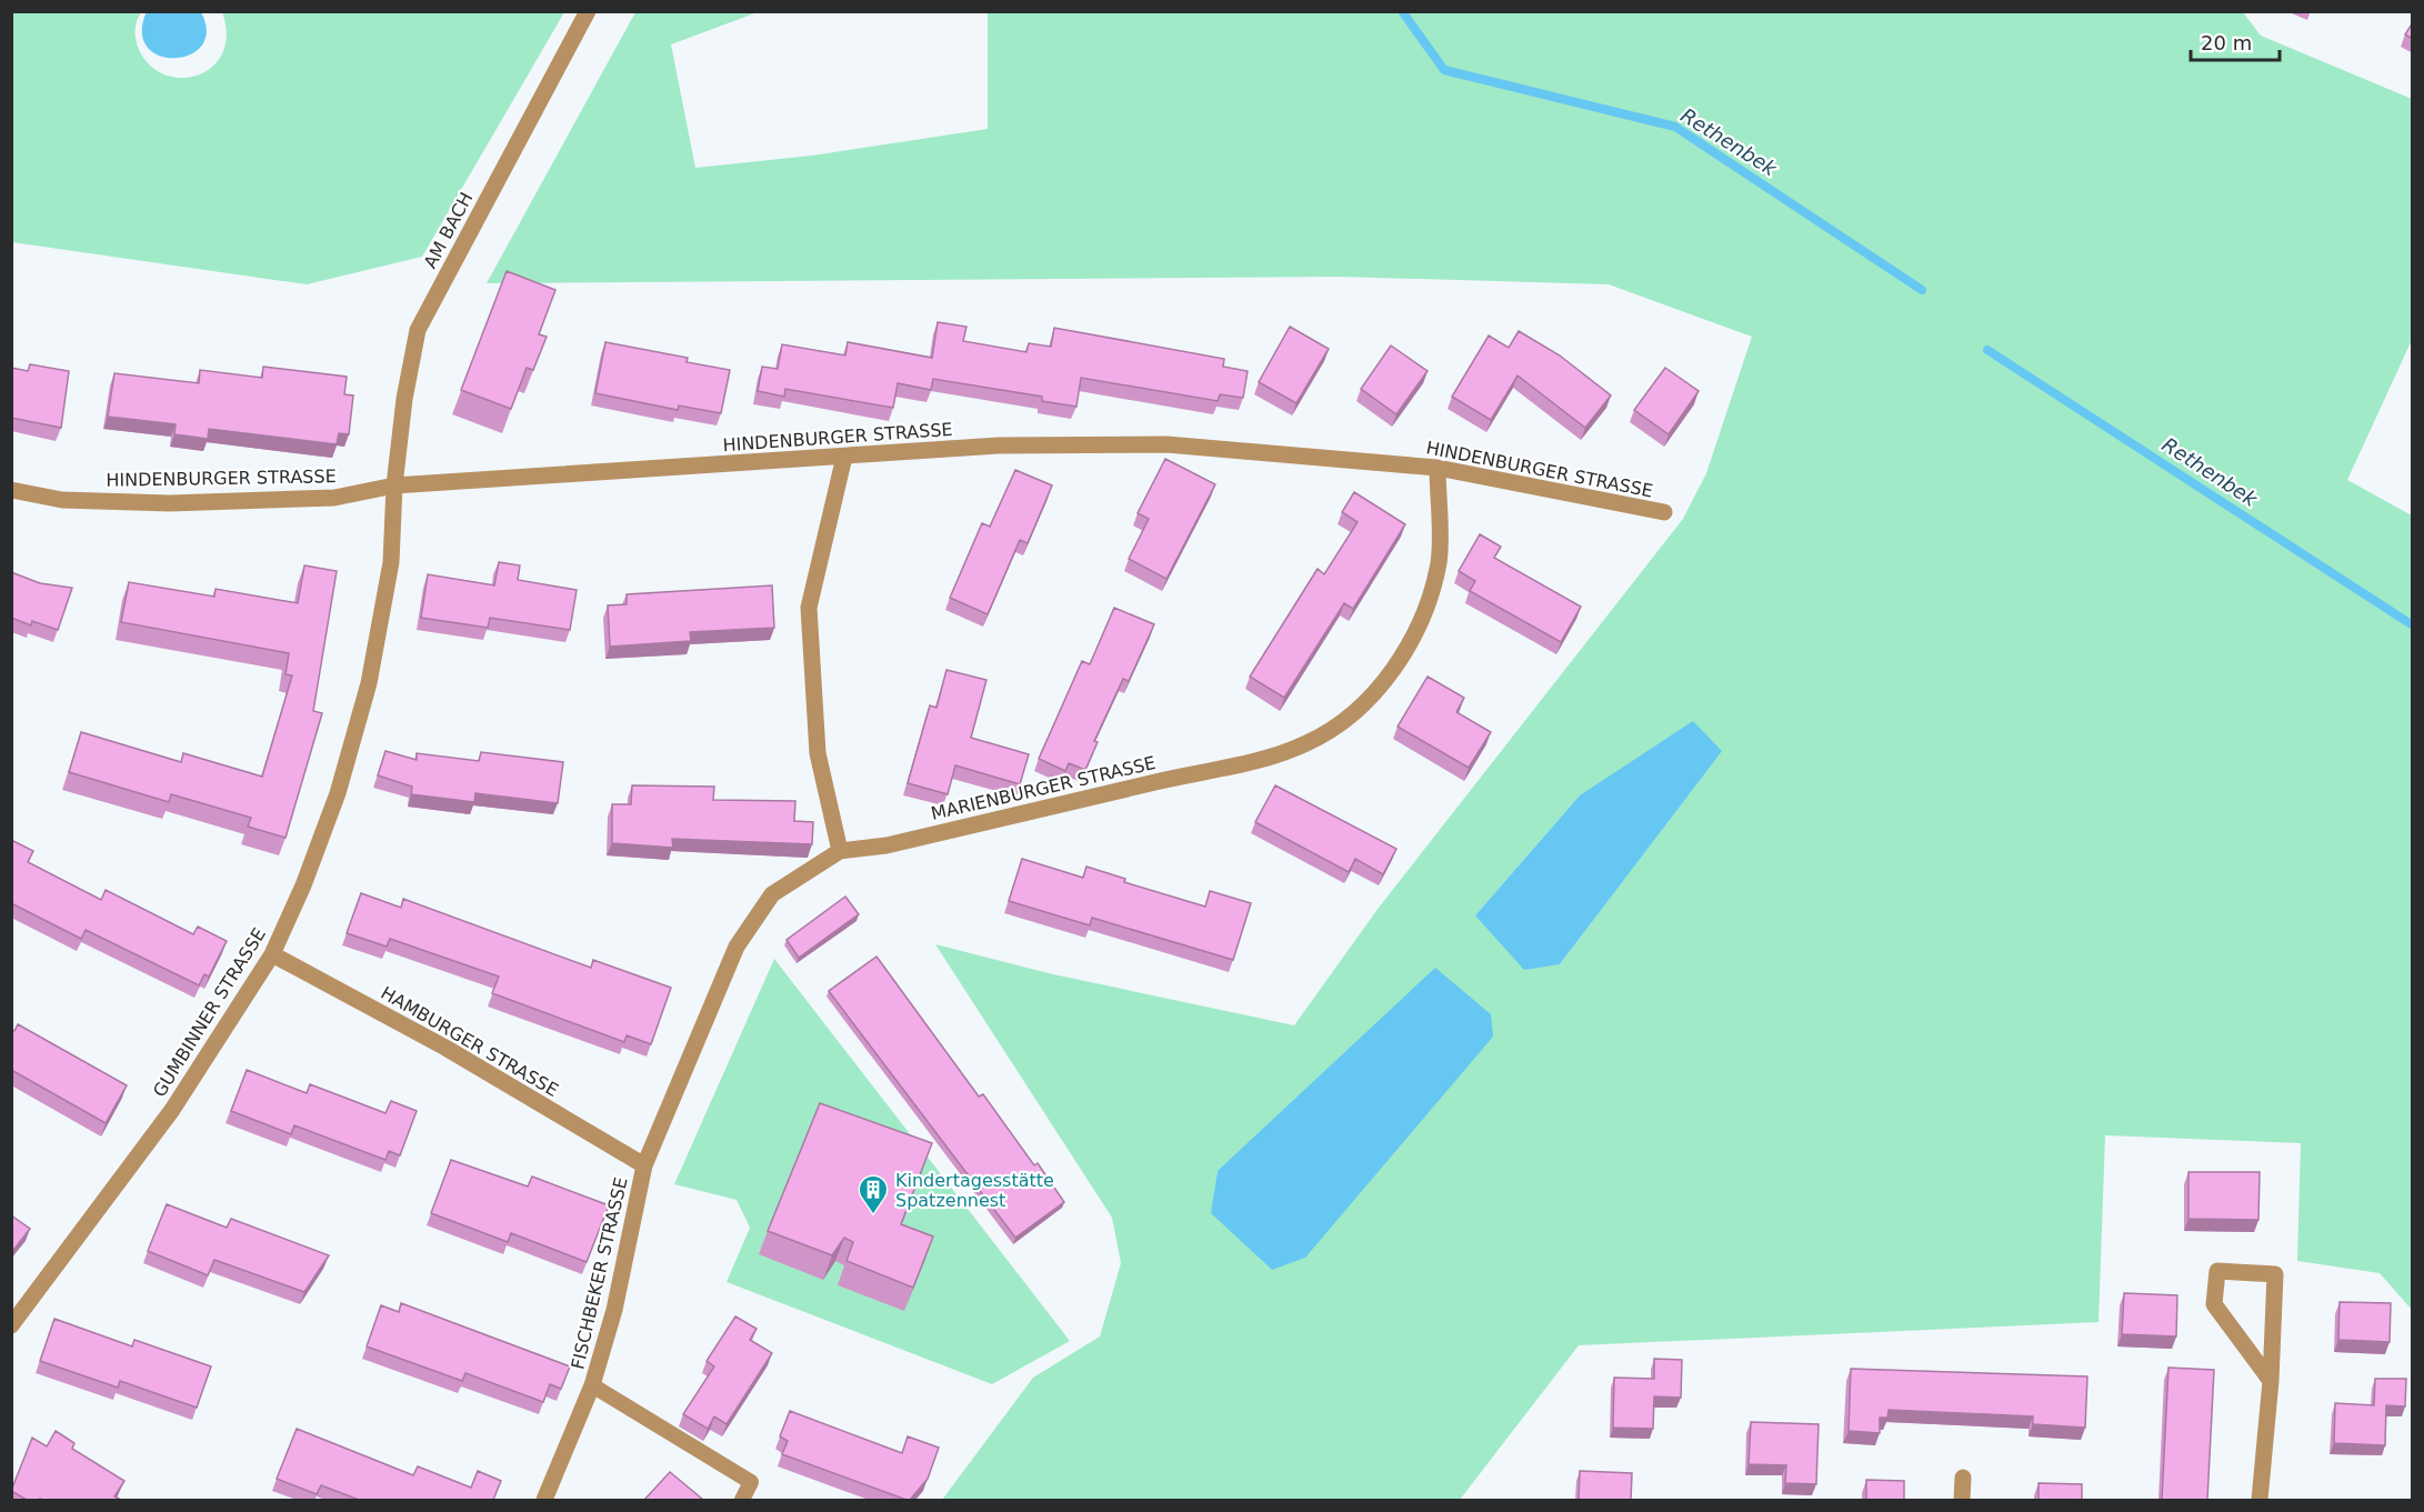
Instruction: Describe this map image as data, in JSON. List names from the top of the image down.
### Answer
{
  "streets": {
    "street": [
      "AM BACH",
      "HINDENBURGER STRASSE",
      "MARIENBURGER STRASSE",
      "GUMBINNER STRASSE",
      "HAMBURGER STRASSE",
      "FISCHBEKER STRASSE"
    ]
  },
  "crossings": [
    ["AM BACH", "HINDENBURGER STRASSE"],
    ["AM BACH", "GUMBINNER STRASSE"],
    ["HINDENBURGER STRASSE", "MARIENBURGER STRASSE"],
    ["HINDENBURGER STRASSE", "GUMBINNER STRASSE"],
    ["MARIENBURGER STRASSE", "HAMBURGER STRASSE"],
    ["MARIENBURGER STRASSE", "FISCHBEKER STRASSE"],
    ["GUMBINNER STRASSE", "HAMBURGER STRASSE"],
    ["HAMBURGER STRASSE", "FISCHBEKER STRASSE"]
  ],
  "water": ["Rethenbek"],
  "places": {
    "building": ["Kindertagesstätte Spatzennest"]
  },
  "scale_bar": "20 m"
}
